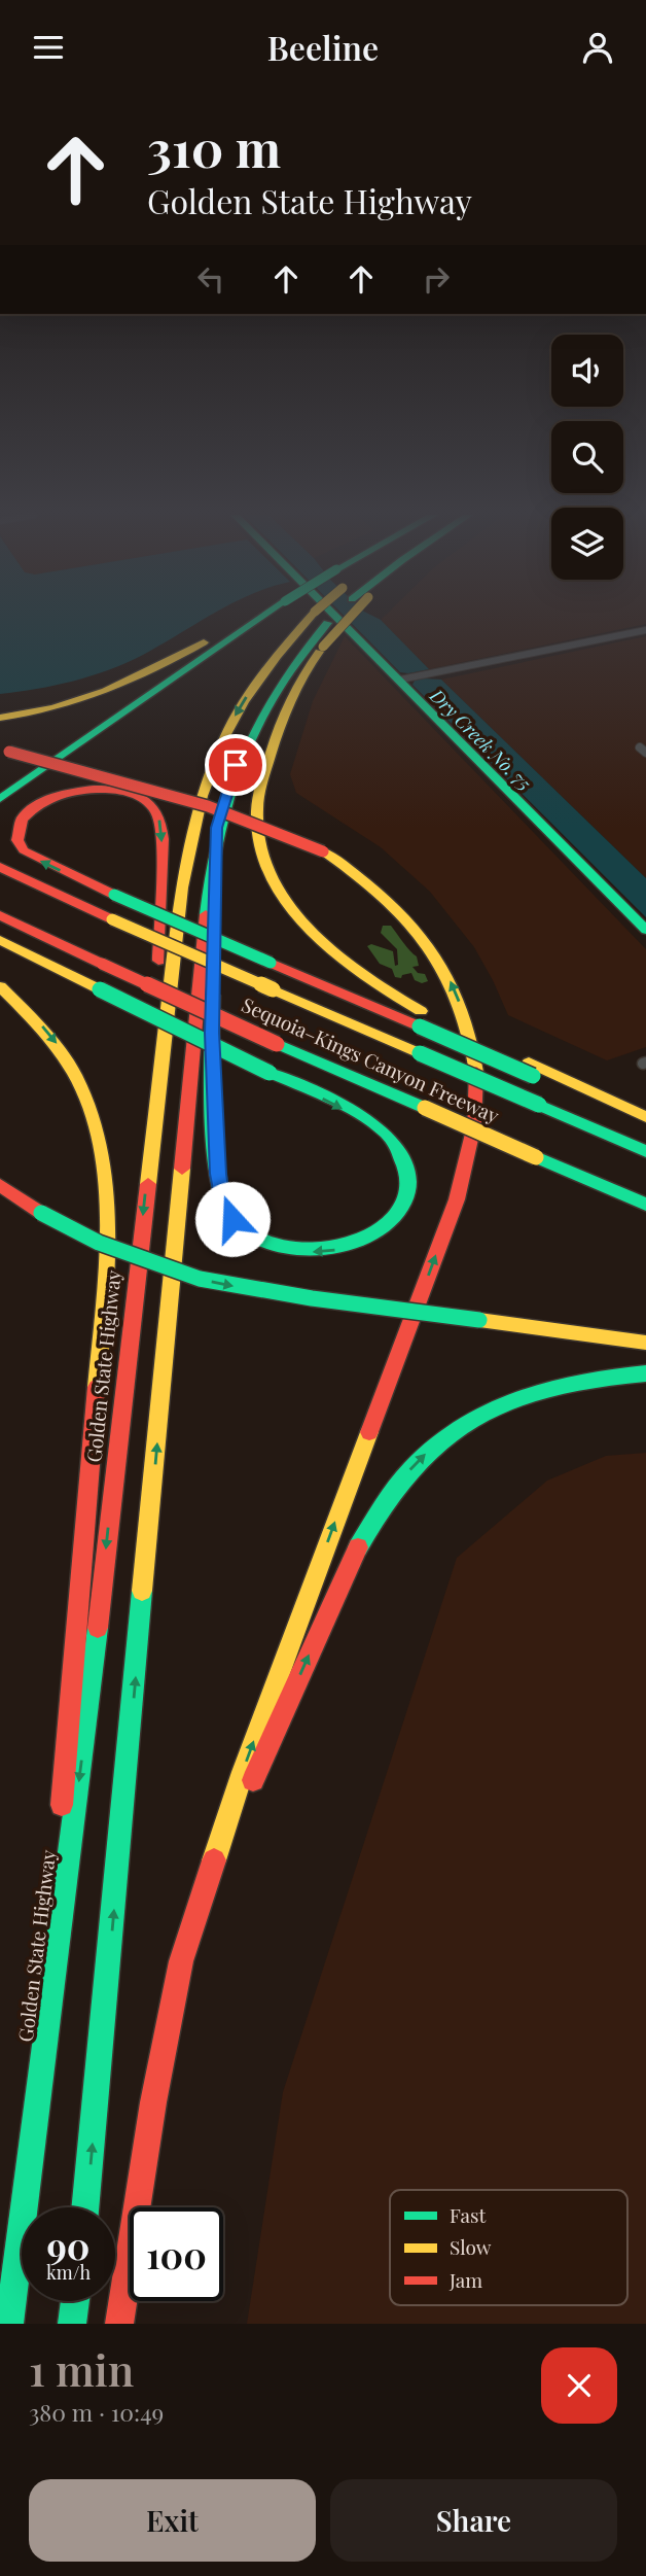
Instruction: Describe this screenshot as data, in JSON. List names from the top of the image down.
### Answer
{
  "streets": {
    "main road": ["Sequoia–Kings Canyon Freeway", "Golden State Highway"]
  },
  "water": ["Dry Creek No. 75"],
  "legend": ["Fast", "Slow", "Jam"],
  "page": {
    "header": "Beeline",
    "turn": ["310 m", "Golden State Highway"],
    "speed": "90 km/h",
    "limit": "100",
    "heading": ["1 min", "380 m · 10:49"],
    "buttons": ["Exit", "Share"]
  }
}
